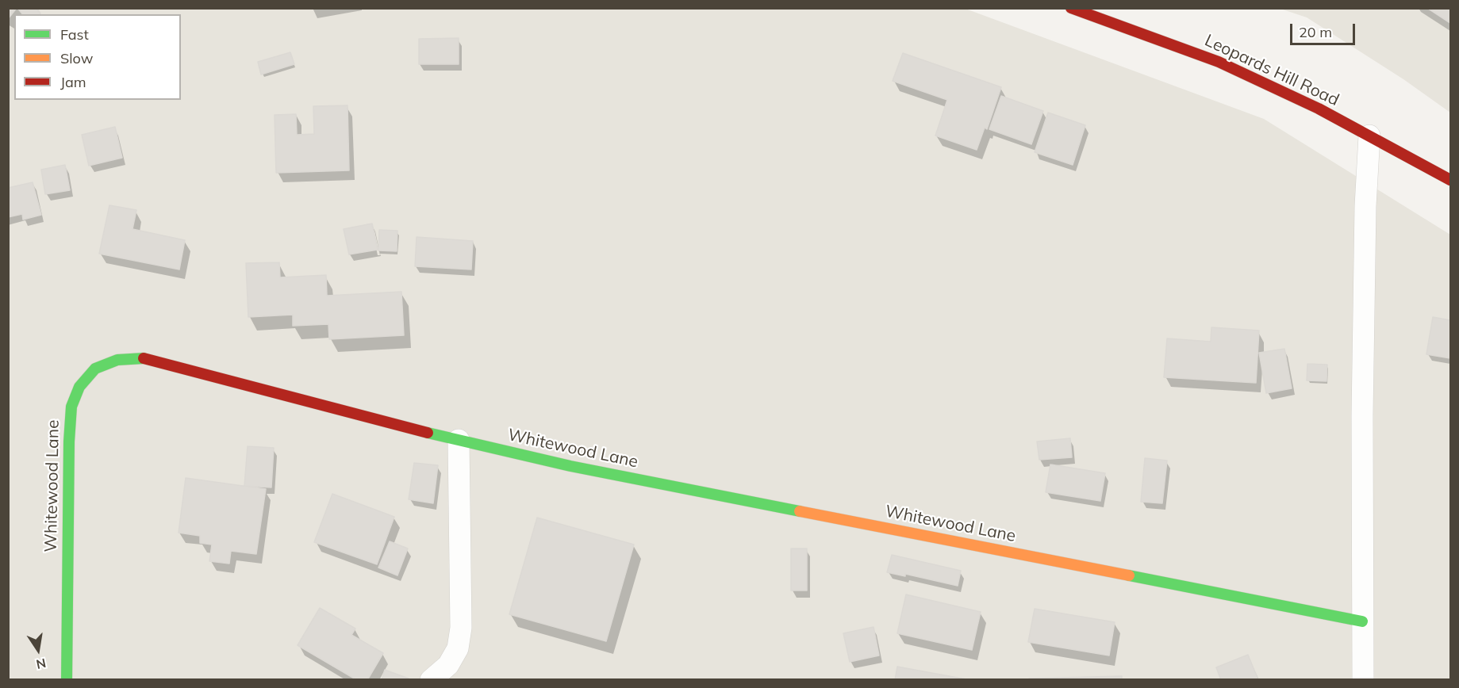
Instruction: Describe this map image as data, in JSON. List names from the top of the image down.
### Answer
{
  "streets": {
    "street": ["Leopards Hill Road", "Whitewood Lane"]
  },
  "legend": ["Fast", "Slow", "Jam"],
  "scale_bar": "20 m",
  "north": "bottom"
}
